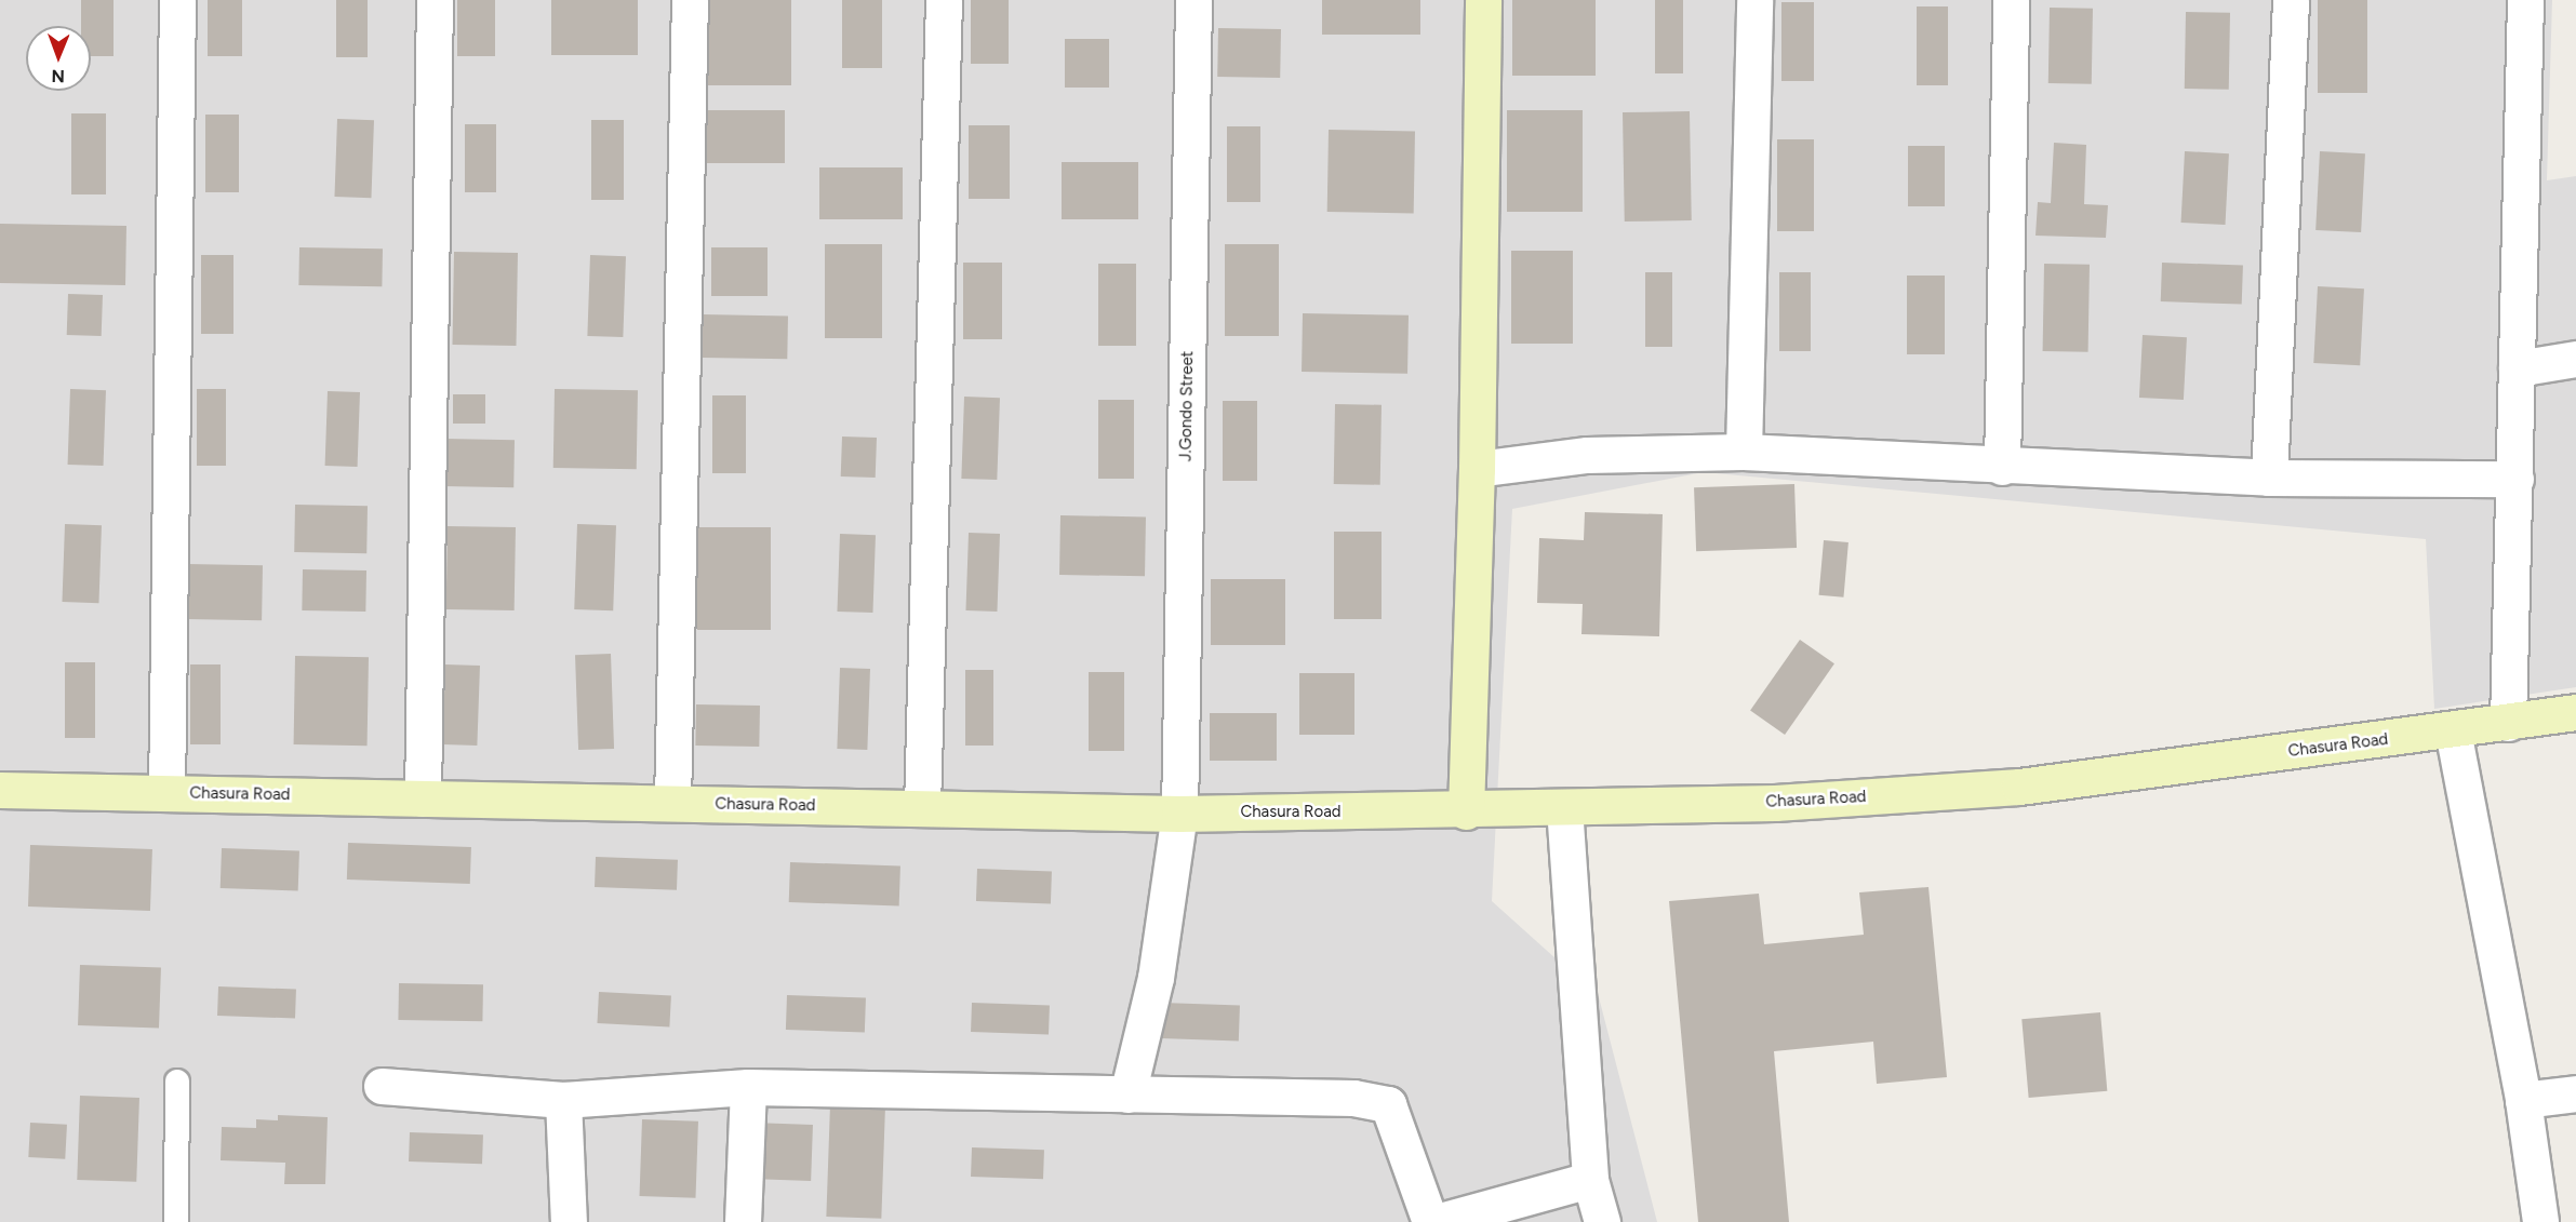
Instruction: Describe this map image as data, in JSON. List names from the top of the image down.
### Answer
{
  "streets": {
    "street": ["J.Gondo Street", "Chasura Road"]
  },
  "crossings": [
    ["J.Gondo Street", "Chasura Road"]
  ],
  "north": "bottom"
}
